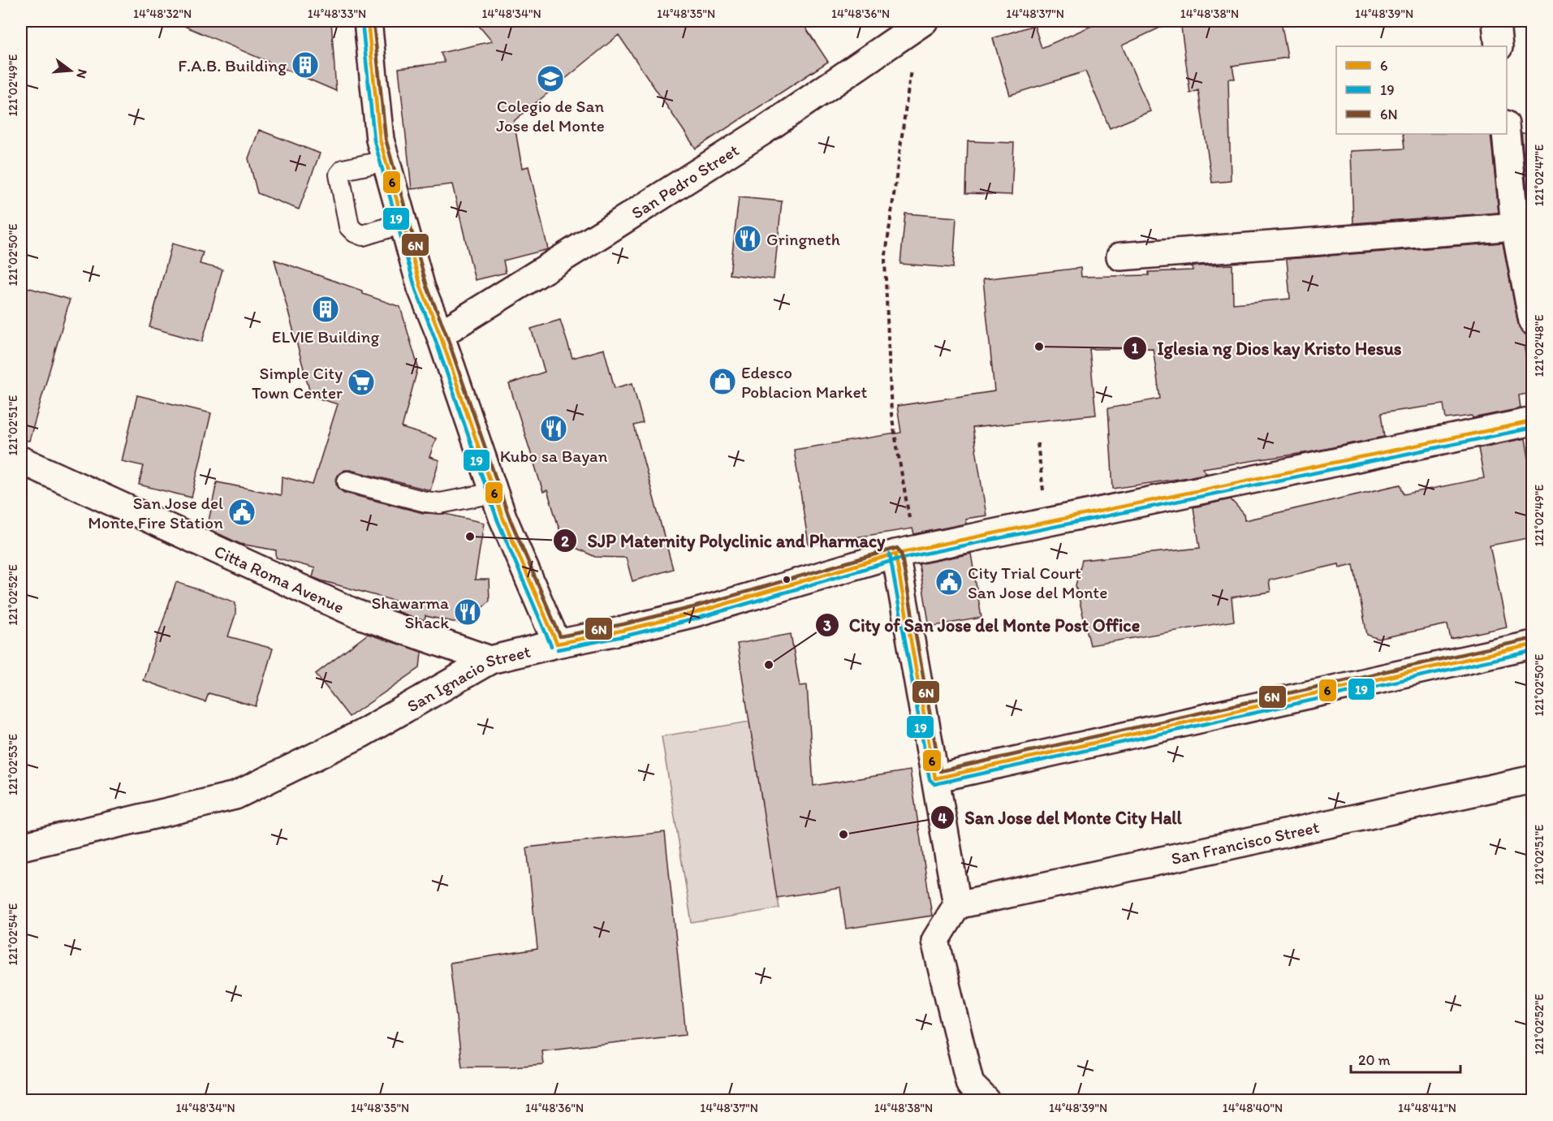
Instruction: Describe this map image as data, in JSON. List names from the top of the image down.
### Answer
{
  "streets": {
    "street": [
      "San Pedro Street",
      "Citta Roma Avenue",
      "San Ignacio Street",
      "San Francisco Street"
    ]
  },
  "crossings": [
    ["Citta Roma Avenue", "San Ignacio Street"]
  ],
  "places": {
    "building": ["F.A.B. Building", "ELVIE Building"],
    "school or university": ["Colegio de San Jose del Monte"],
    "restaurant": ["Gringneth", "Kubo sa Bayan", "Shawarma Shack"],
    "other": [
      "Iglesia ng Dios kay Kristo Hesus",
      "SJP Maternity Polyclinic and Pharmacy",
      "City of San Jose del Monte Post Office",
      "San Jose del Monte City Hall"
    ],
    "shop": ["Edesco Poblacion Market"],
    "supermarket": ["Simple City Town Center"],
    "public building": ["San Jose del Monte Fire Station", "City Trial Court San Jose del Monte"]
  },
  "lines": ["transit line 6", "transit line 6N", "transit line 19"],
  "legend": ["6", "19", "6N"],
  "scale_bar": "20 m",
  "north": "right",
  "coordinates": [
    "14°48'32\"N",
    "14°48'33\"N",
    "14°48'34\"N",
    "14°48'35\"N",
    "14°48'36\"N",
    "14°48'37\"N",
    "14°48'38\"N",
    "14°48'39\"N",
    "121°02'49\"E",
    "121°02'47\"E",
    "121°02'50\"E",
    "121°02'48\"E",
    "121°02'51\"E",
    "121°02'52\"E",
    "121°02'53\"E",
    "121°02'54\"E",
    "14°48'40\"N",
    "14°48'41\"N"
  ]
}
